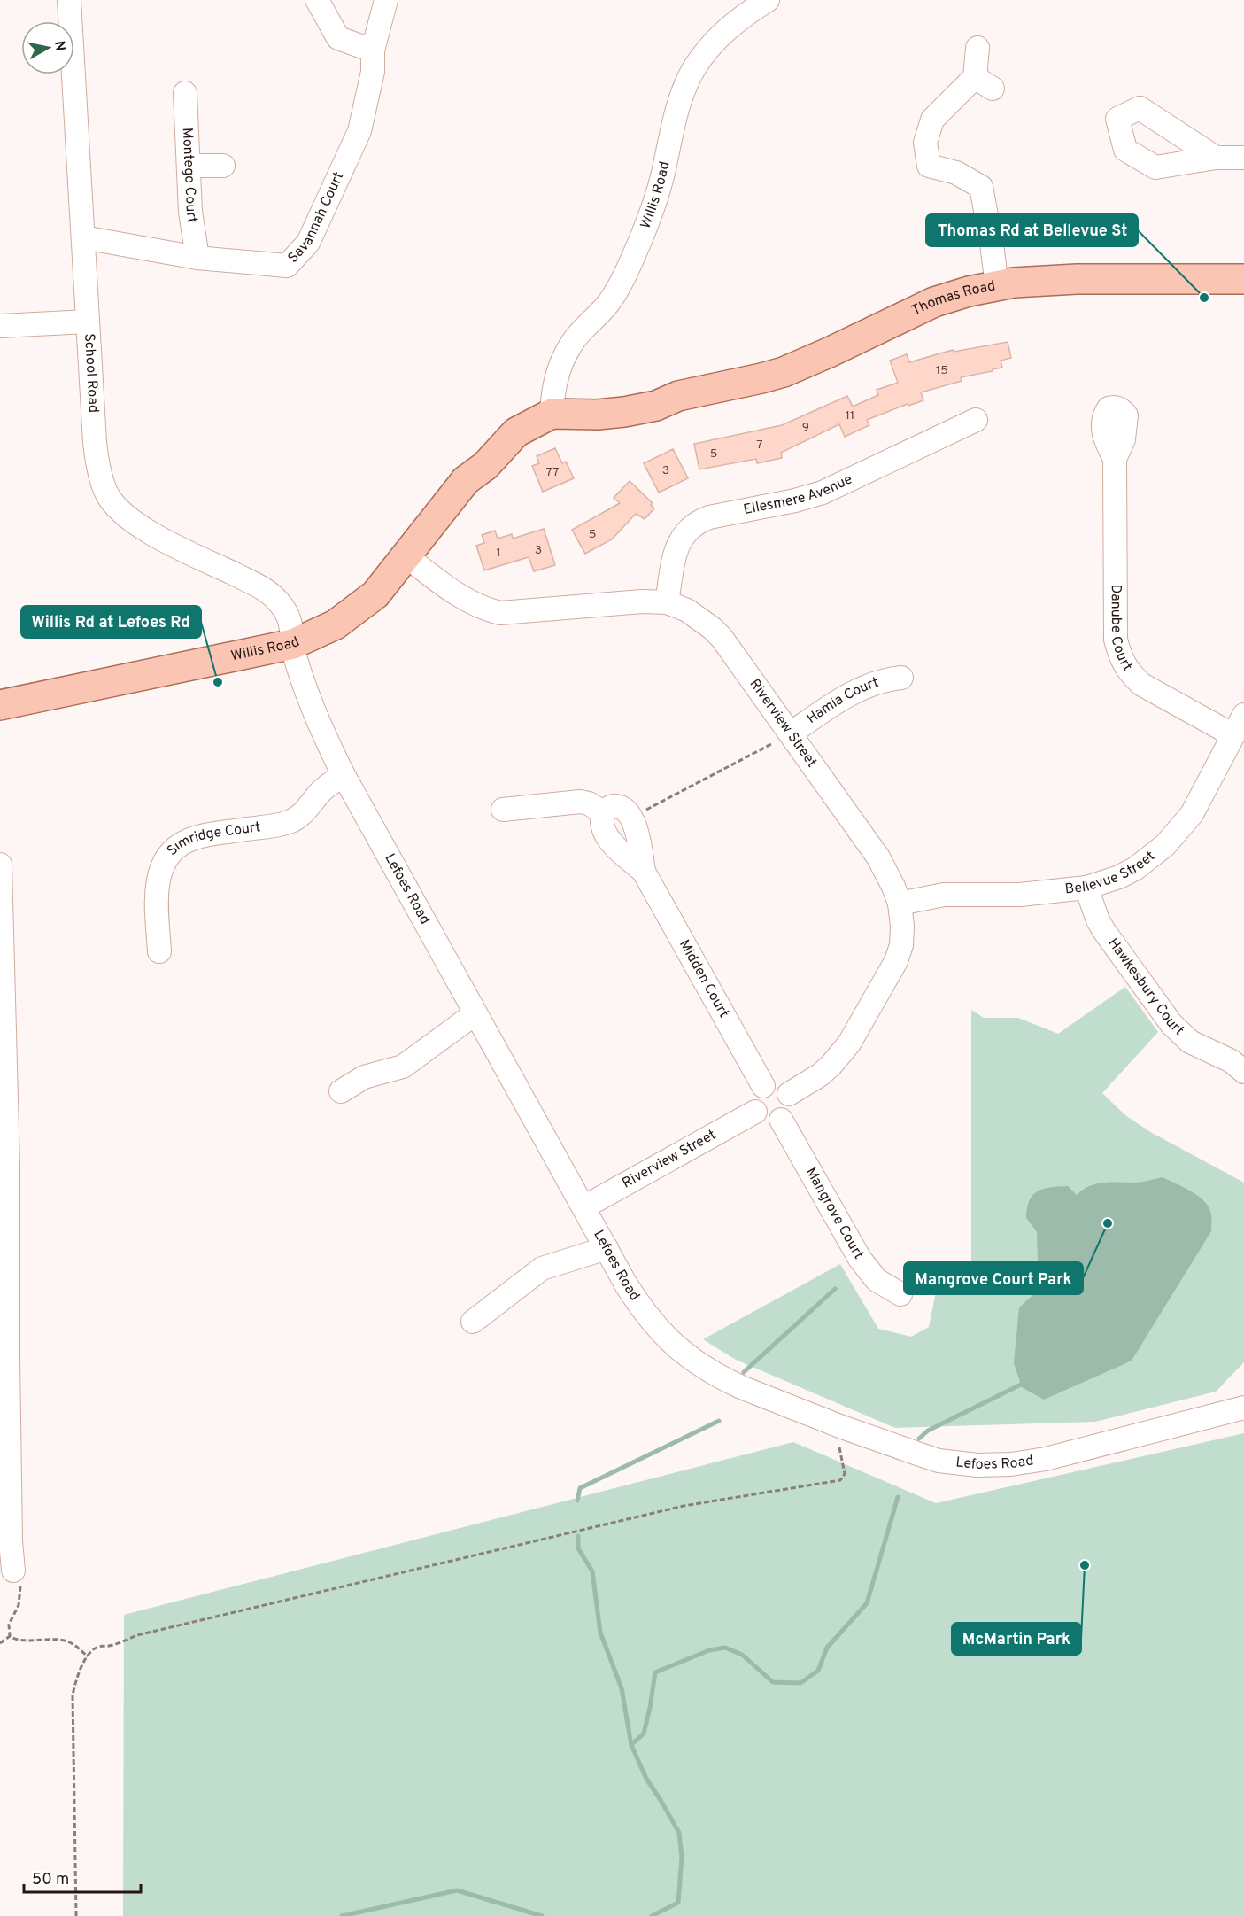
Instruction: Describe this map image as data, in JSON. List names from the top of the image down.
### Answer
{
  "streets": {
    "main road": ["Willis Road", "Thomas Road"],
    "street": [
      "Montego Court",
      "Savannah Court",
      "School Road",
      "Ellesmere Avenue",
      "Danube Court",
      "Hamia Court",
      "Riverview Street",
      "Simridge Court",
      "Bellevue Street",
      "Lefoes Road",
      "Midden Court",
      "Hawkesbury Court",
      "Mangrove Court"
    ]
  },
  "crossings": [
    ["Montego Court", "Savannah Court"],
    ["Willis Road", "Thomas Road"],
    ["Willis Road", "School Road"],
    ["Willis Road", "Riverview Street"],
    ["Willis Road", "Lefoes Road"],
    ["Savannah Court", "School Road"],
    ["School Road", "Lefoes Road"],
    ["Ellesmere Avenue", "Riverview Street"],
    ["Danube Court", "Bellevue Street"],
    ["Hamia Court", "Riverview Street"],
    ["Riverview Street", "Bellevue Street"],
    ["Riverview Street", "Lefoes Road"],
    ["Riverview Street", "Midden Court"],
    ["Riverview Street", "Mangrove Court"],
    ["Simridge Court", "Lefoes Road"],
    ["Bellevue Street", "Hawkesbury Court"],
    ["Midden Court", "Mangrove Court"]
  ],
  "places": [
    "Thomas Rd at Bellevue St",
    "Willis Rd at Lefoes Rd",
    "Mangrove Court Park",
    "McMartin Park"
  ],
  "house_numbers": [
    "15",
    "11",
    "9",
    "7",
    "5",
    "3",
    "77",
    "5",
    "3",
    "1"
  ],
  "scale_bar": "50 m",
  "north": "right"
}
